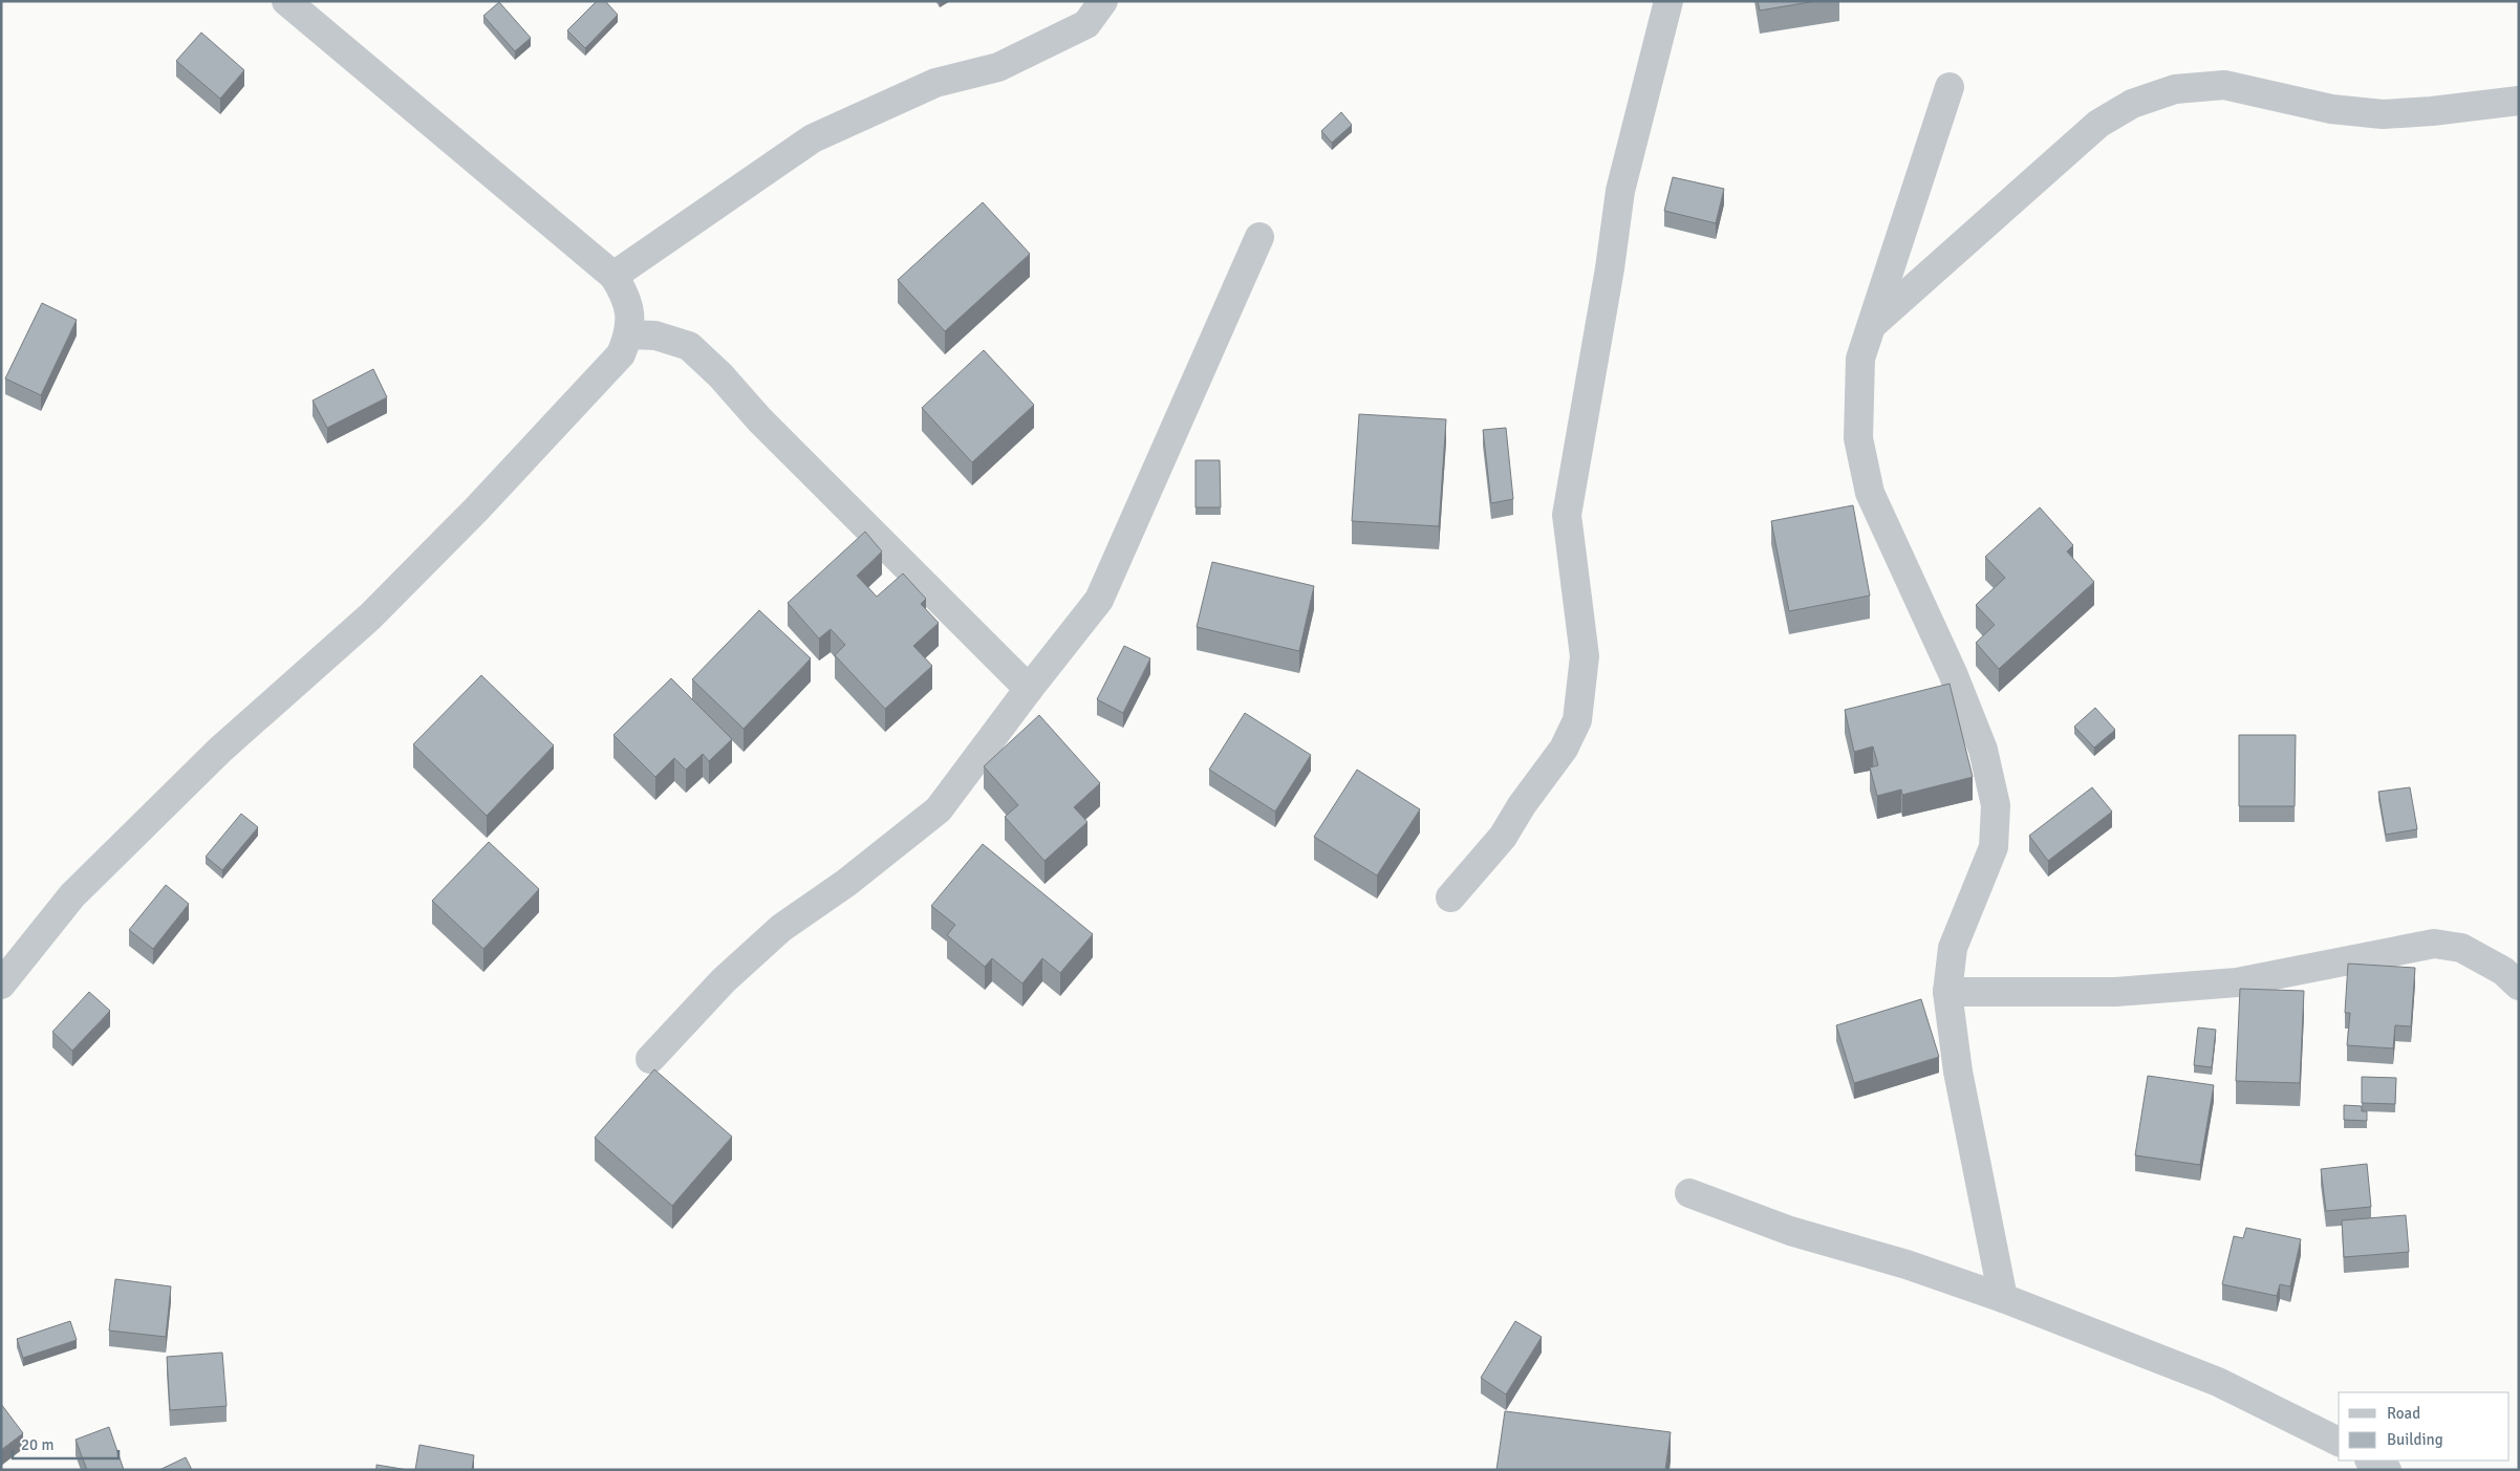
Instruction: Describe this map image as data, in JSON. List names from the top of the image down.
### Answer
{
  "legend": ["Road", "Building"],
  "scale_bar": "20 m"
}
